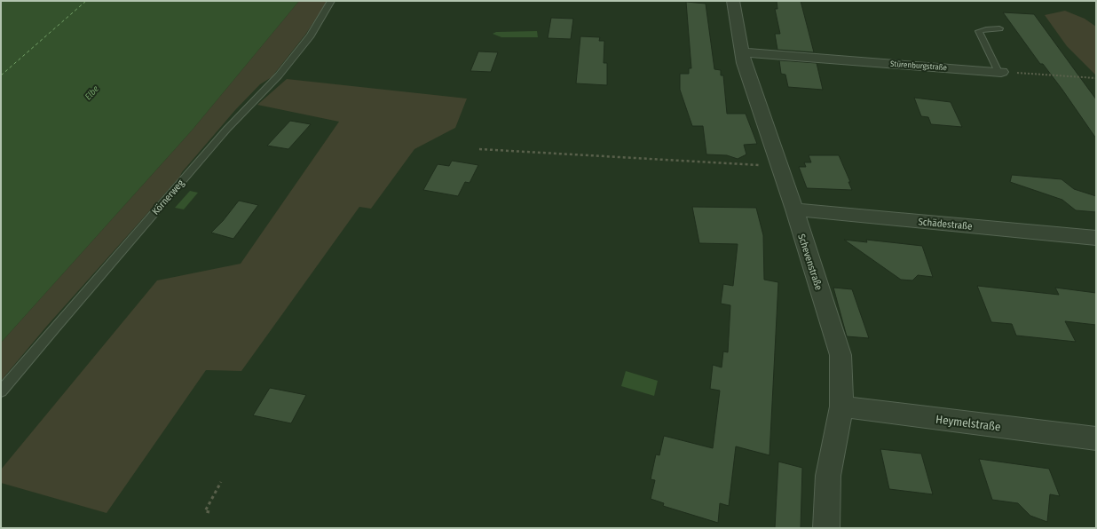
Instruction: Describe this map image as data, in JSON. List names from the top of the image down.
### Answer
{
  "streets": {
    "street": [
      "Stürenburgstraße",
      "Schädestraße",
      "Schevenstraße",
      "Heymelstraße"
    ],
    "lane": ["Körnerweg"]
  },
  "crossings": [
    ["Stürenburgstraße", "Schevenstraße"],
    ["Schädestraße", "Schevenstraße"],
    ["Schevenstraße", "Heymelstraße"]
  ],
  "water": ["Elbe"]
}
